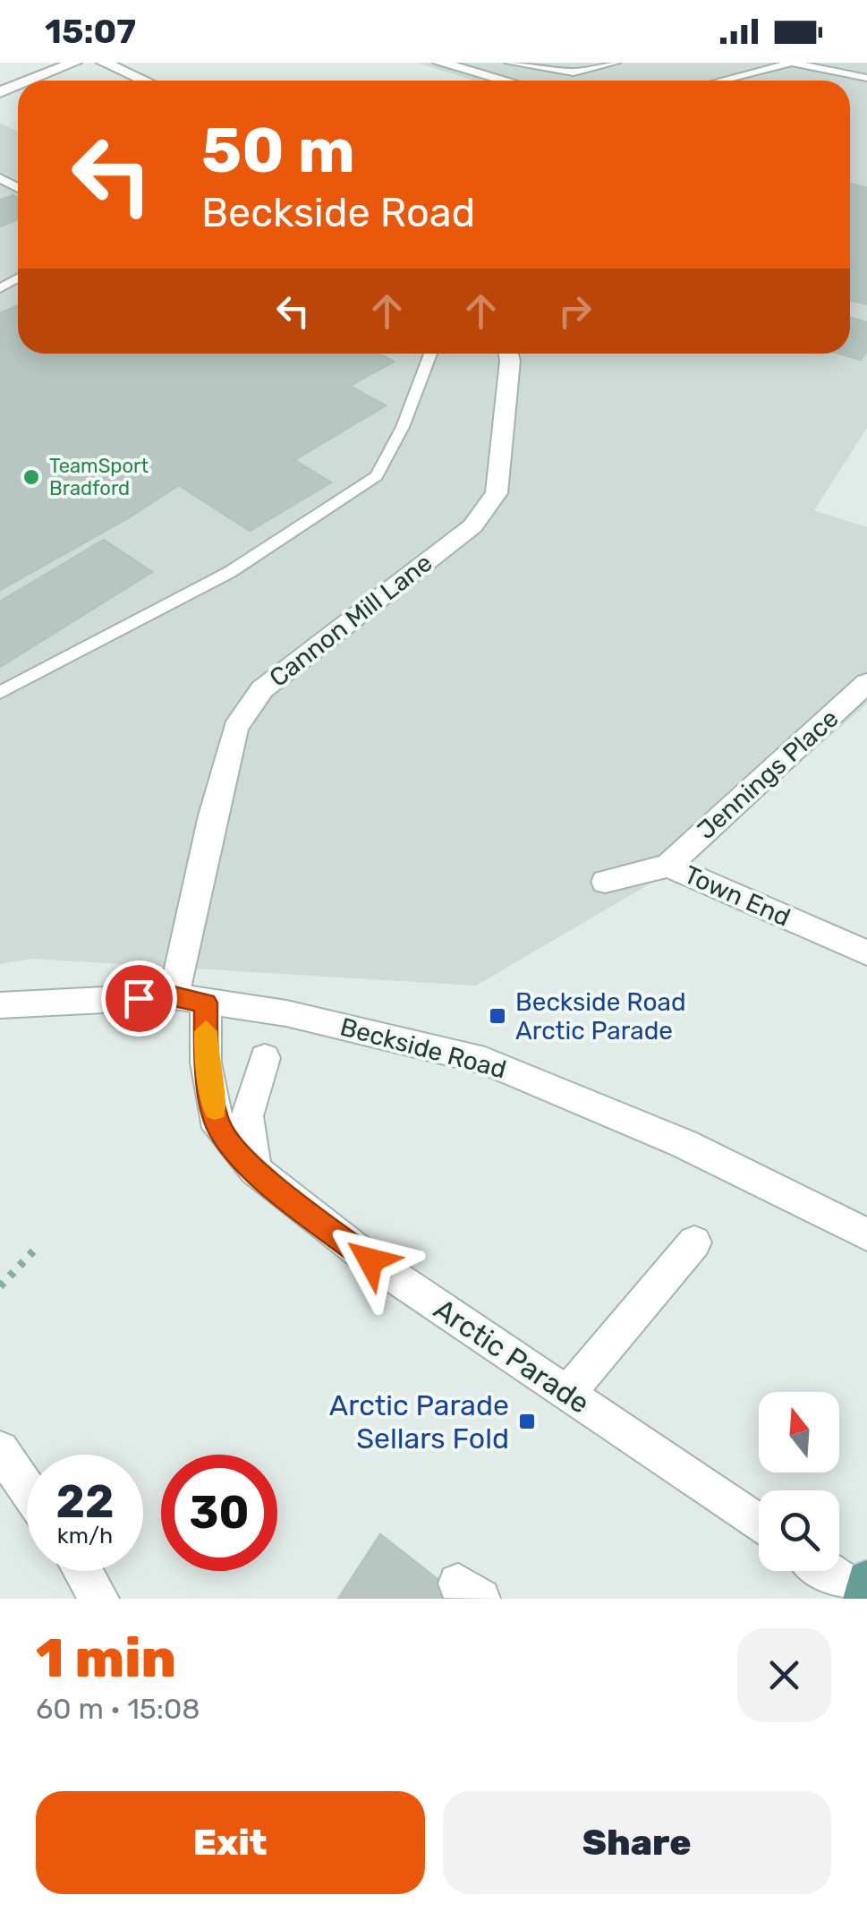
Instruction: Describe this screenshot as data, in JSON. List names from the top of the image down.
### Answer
{
  "streets": {
    "street": [
      "Cannon Mill Lane",
      "Jennings Place",
      "Town End",
      "Beckside Road",
      "Arctic Parade"
    ]
  },
  "crossings": [
    ["Cannon Mill Lane", "Beckside Road"],
    ["Jennings Place", "Town End"],
    ["Beckside Road", "Arctic Parade"]
  ],
  "places": {
    "other": ["TeamSport Bradford"],
    "transit": ["Beckside Road Arctic Parade", "Arctic Parade Sellars Fold"]
  },
  "north": "top",
  "page": {
    "status": "15:07",
    "turn": ["50 m", "Beckside Road"],
    "speed": "22 km/h",
    "limit": "30",
    "heading": ["1 min", "60 m · 15:08"],
    "buttons": ["Exit", "Share"]
  }
}
